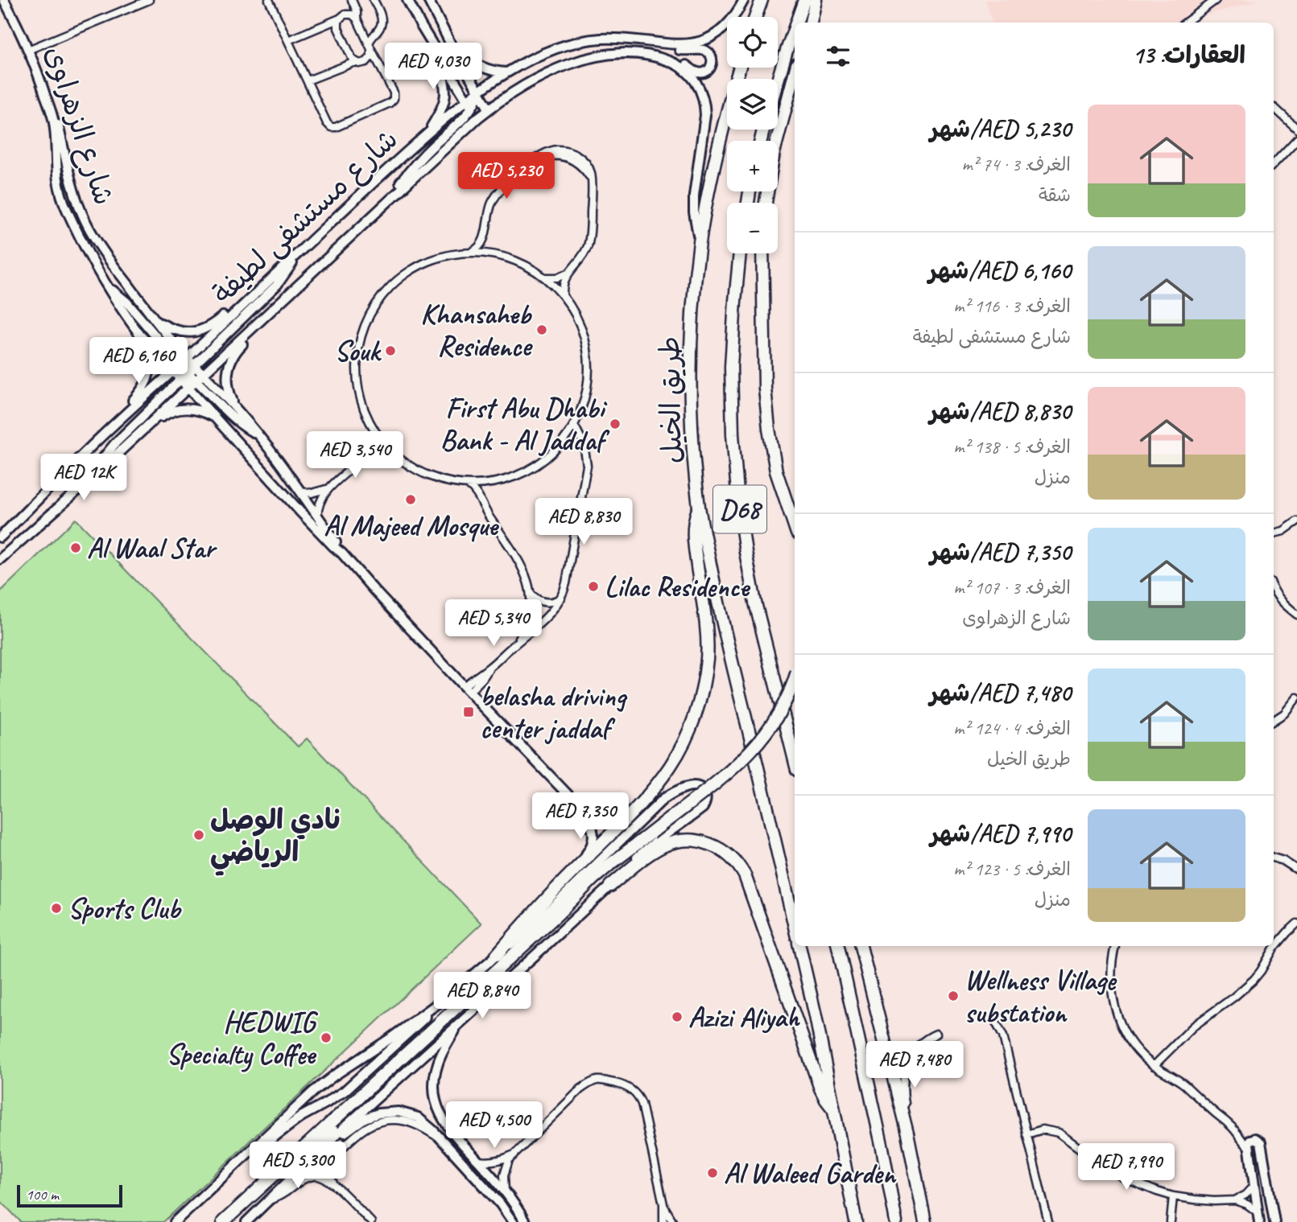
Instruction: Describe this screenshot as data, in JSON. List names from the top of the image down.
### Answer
{
  "streets": {
    "highway": ["طريق الخيل", "D68"],
    "main road": ["شارع الزهراوى", "شارع مستشفى لطيفة"]
  },
  "crossings": [
    ["شارع الزهراوى", "شارع مستشفى لطيفة"],
    ["شارع مستشفى لطيفة", "طريق الخيل"]
  ],
  "places": {
    "other": [
      "Khansaheb Residence",
      "Souk",
      "First Abu Dhabi Bank - Al Jaddaf",
      "Al Majeed Mosque",
      "Al Waal Star",
      "Lilac Residence",
      "نادي الوصل الرياضي",
      "Sports Club",
      "Wellness Village substation",
      "Azizi Aliyah",
      "HEDWIG Specialty Coffee",
      "Al Waleed Garden"
    ],
    "transit": ["belasha driving center jaddaf"]
  },
  "scale_bar": "100 m",
  "page": {
    "map_buttons": ["+", "−"],
    "heading": "العقارات: 13",
    "price": [
      "AED 4,030",
      "AED 5,230",
      "AED 6,160",
      "AED 3,540",
      "AED 12K",
      "AED 8,830",
      "AED 5,340",
      "AED 7,350",
      "AED 8,840",
      "AED 7,480",
      "AED 4,500",
      "AED 5,300",
      "AED 7,990"
    ],
    "list": [
      {
        "name": "AED 5,230/شهر",
        "note": "الغرف: 3 · 74 m² · شقة"
      },
      {
        "name": "AED 6,160/شهر",
        "note": "الغرف: 3 · 116 m² · شارع مستشفى لطيفة"
      },
      {
        "name": "AED 8,830/شهر",
        "note": "الغرف: 5 · 138 m² · منزل"
      },
      {
        "name": "AED 7,350/شهر",
        "note": "الغرف: 3 · 107 m² · شارع الزهراوى"
      },
      {
        "name": "AED 7,480/شهر",
        "note": "الغرف: 4 · 124 m² · طريق الخيل"
      },
      {
        "name": "AED 7,990/شهر",
        "note": "الغرف: 5 · 123 m² · منزل"
      }
    ],
    "scale": "100 m"
  }
}
